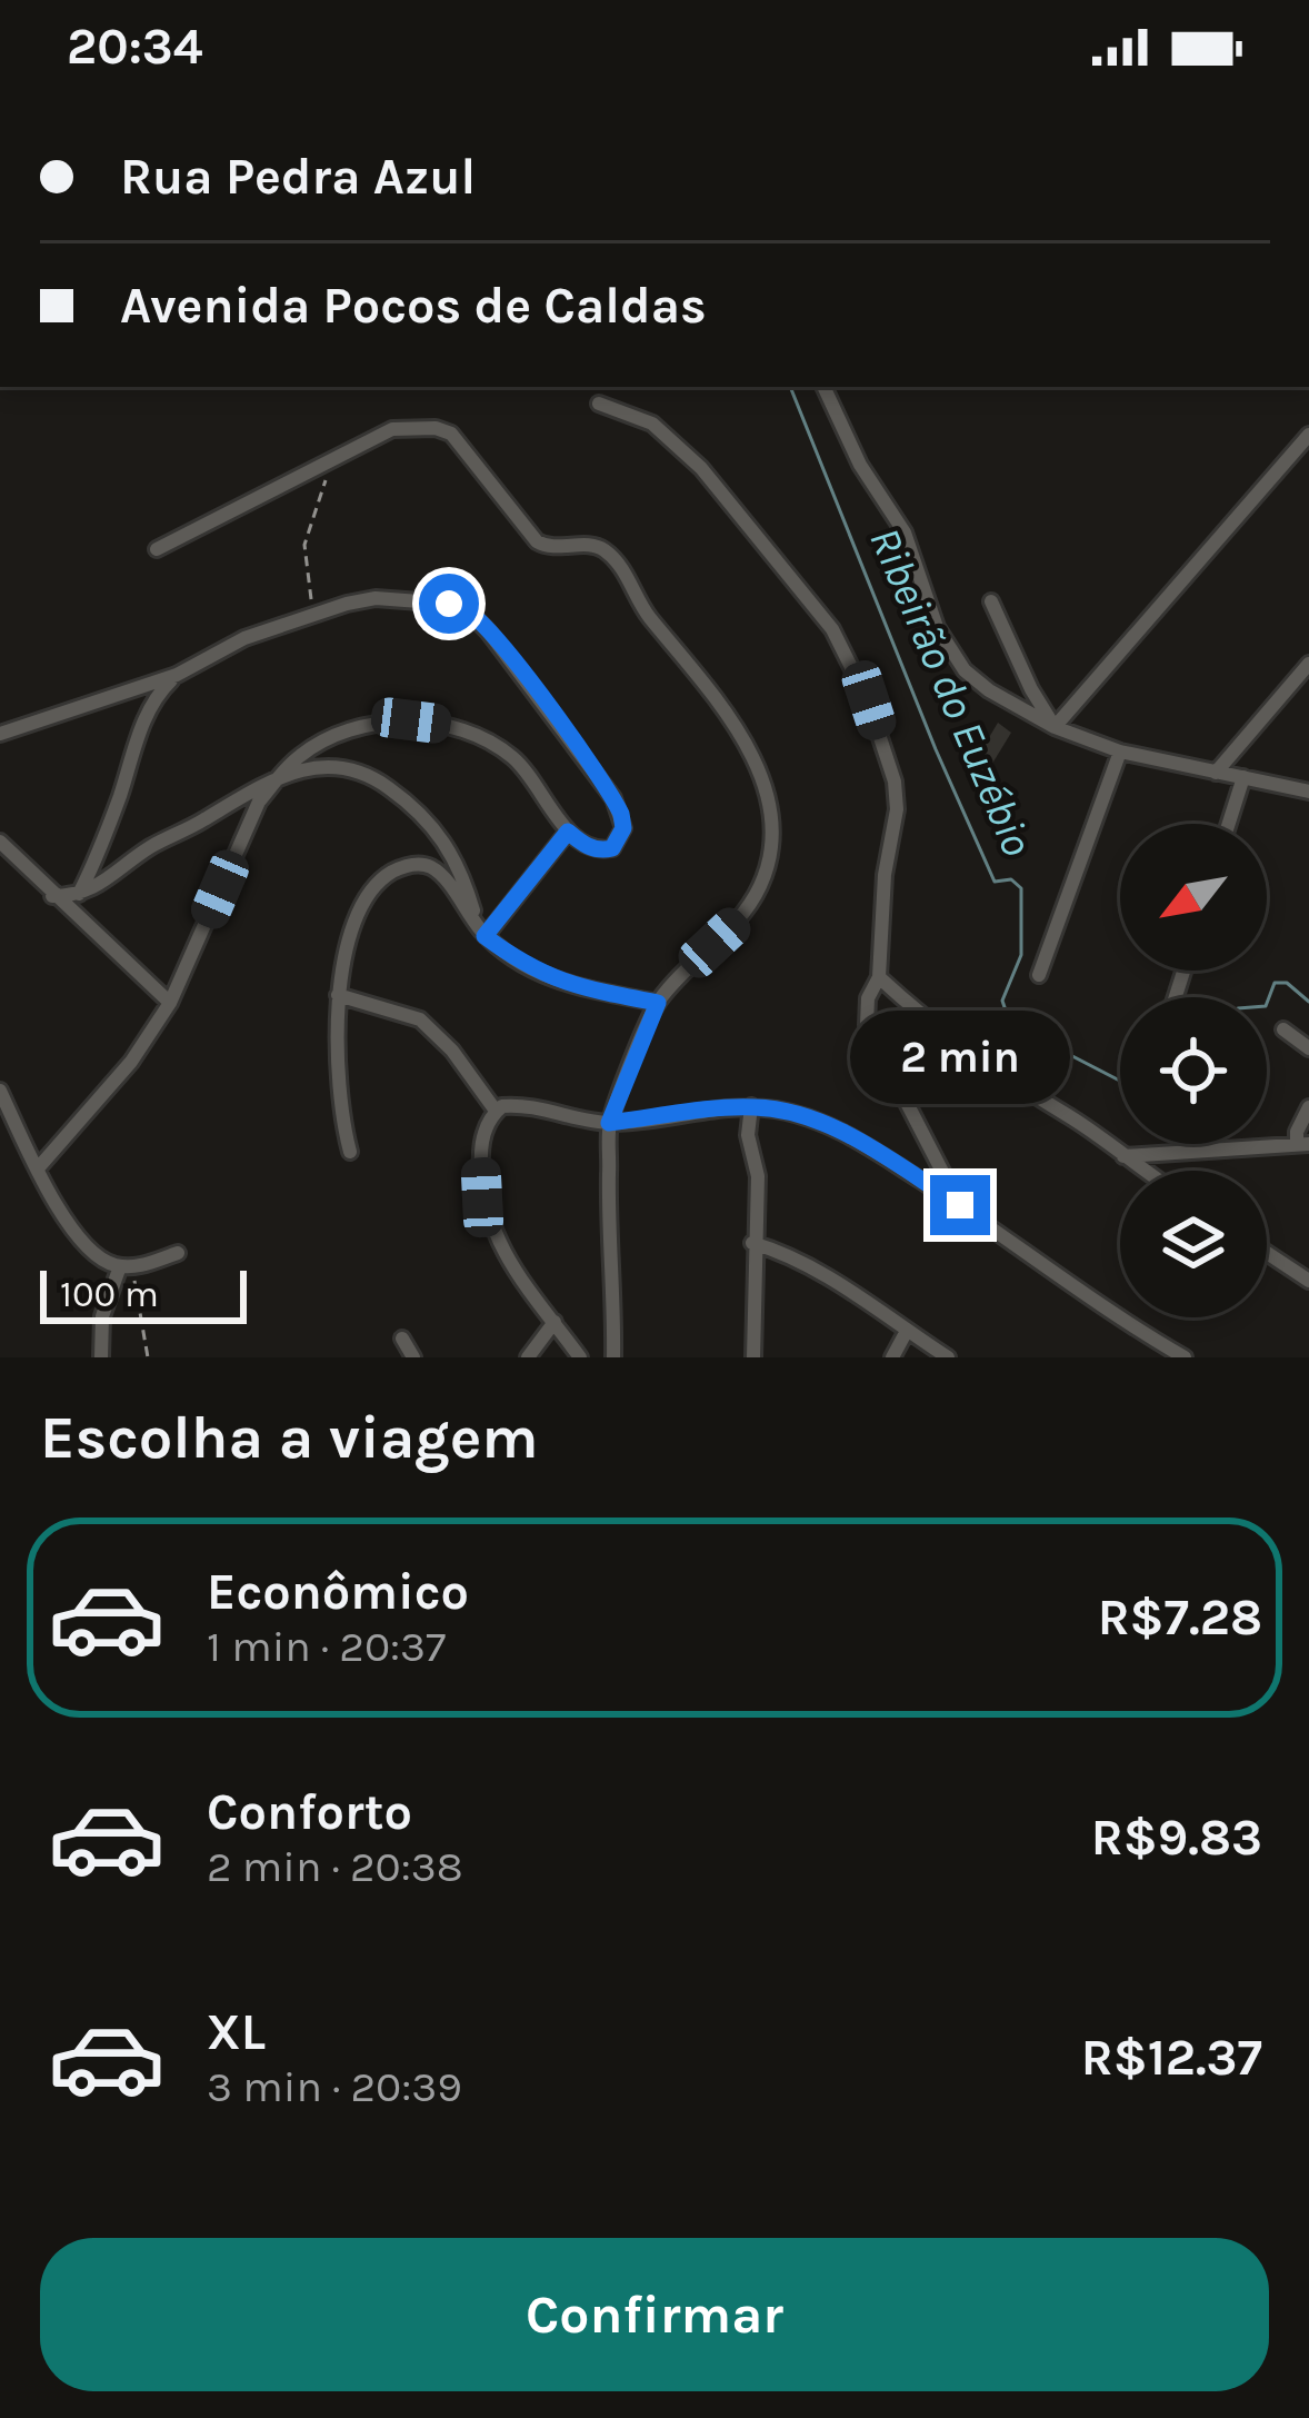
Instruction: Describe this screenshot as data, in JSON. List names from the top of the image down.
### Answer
{
  "water": ["Ribeirão do Euzébio"],
  "scale_bar": "100 m",
  "north": "bottom left",
  "page": {
    "status": "20:34",
    "banner": ["Rua Pedra Azul", "Avenida Pocos de Caldas"],
    "bubble": "2 min",
    "scale": "100 m",
    "heading": "Escolha a viagem",
    "list": [
      {
        "name": "Econômico",
        "note": "1 min · 20:37",
        "value": "R$7.28"
      },
      {
        "name": "Conforto",
        "note": "2 min · 20:38",
        "value": "R$9.83"
      },
      {
        "name": "XL",
        "note": "3 min · 20:39",
        "value": "R$12.37"
      }
    ],
    "buttons": "Confirmar"
  }
}
